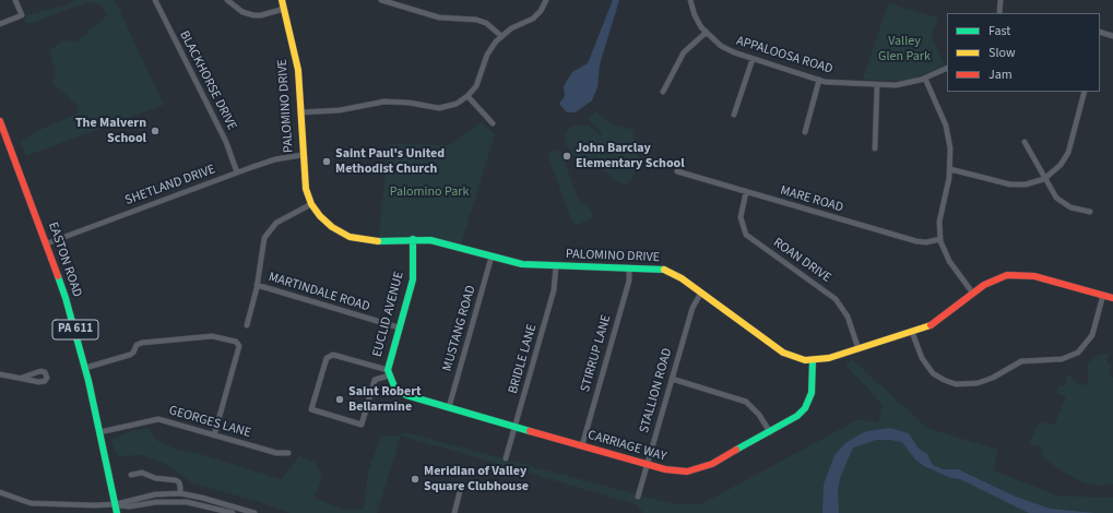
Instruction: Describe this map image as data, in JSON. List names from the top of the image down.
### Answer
{
  "streets": {
    "main road": [
      "PALOMINO DRIVE",
      "EASTON ROAD",
      "EUCLID AVENUE",
      "PA 611",
      "CARRIAGE WAY"
    ],
    "street": [
      "APPALOOSA ROAD",
      "BLACKHORSE DRIVE",
      "SHETLAND DRIVE",
      "MARE ROAD",
      "ROAN DRIVE",
      "MARTINDALE ROAD",
      "MUSTANG ROAD",
      "STIRRUP LANE",
      "BRIDLE LANE",
      "STALLION ROAD",
      "GEORGES LANE"
    ]
  },
  "crossings": [
    ["BLACKHORSE DRIVE", "SHETLAND DRIVE"],
    ["PALOMINO DRIVE", "SHETLAND DRIVE"],
    ["PALOMINO DRIVE", "ROAN DRIVE"],
    ["PALOMINO DRIVE", "EUCLID AVENUE"],
    ["PALOMINO DRIVE", "MUSTANG ROAD"],
    ["PALOMINO DRIVE", "STIRRUP LANE"],
    ["PALOMINO DRIVE", "BRIDLE LANE"],
    ["PALOMINO DRIVE", "STALLION ROAD"],
    ["PALOMINO DRIVE", "CARRIAGE WAY"],
    ["SHETLAND DRIVE", "EASTON ROAD"],
    ["MARE ROAD", "ROAN DRIVE"],
    ["EASTON ROAD", "GEORGES LANE"],
    ["MARTINDALE ROAD", "EUCLID AVENUE"],
    ["EUCLID AVENUE", "CARRIAGE WAY"],
    ["MUSTANG ROAD", "CARRIAGE WAY"],
    ["STIRRUP LANE", "CARRIAGE WAY"],
    ["BRIDLE LANE", "CARRIAGE WAY"],
    ["STALLION ROAD", "CARRIAGE WAY"]
  ],
  "parks": ["Valley Glen Park", "Palomino Park"],
  "places": [
    "The Malvern School",
    "John Barclay Elementary School",
    "Saint Paul's United Methodist Church",
    "Saint Robert Bellarmine",
    "Meridian of Valley Square Clubhouse"
  ],
  "legend": ["Fast", "Slow", "Jam"]
}
